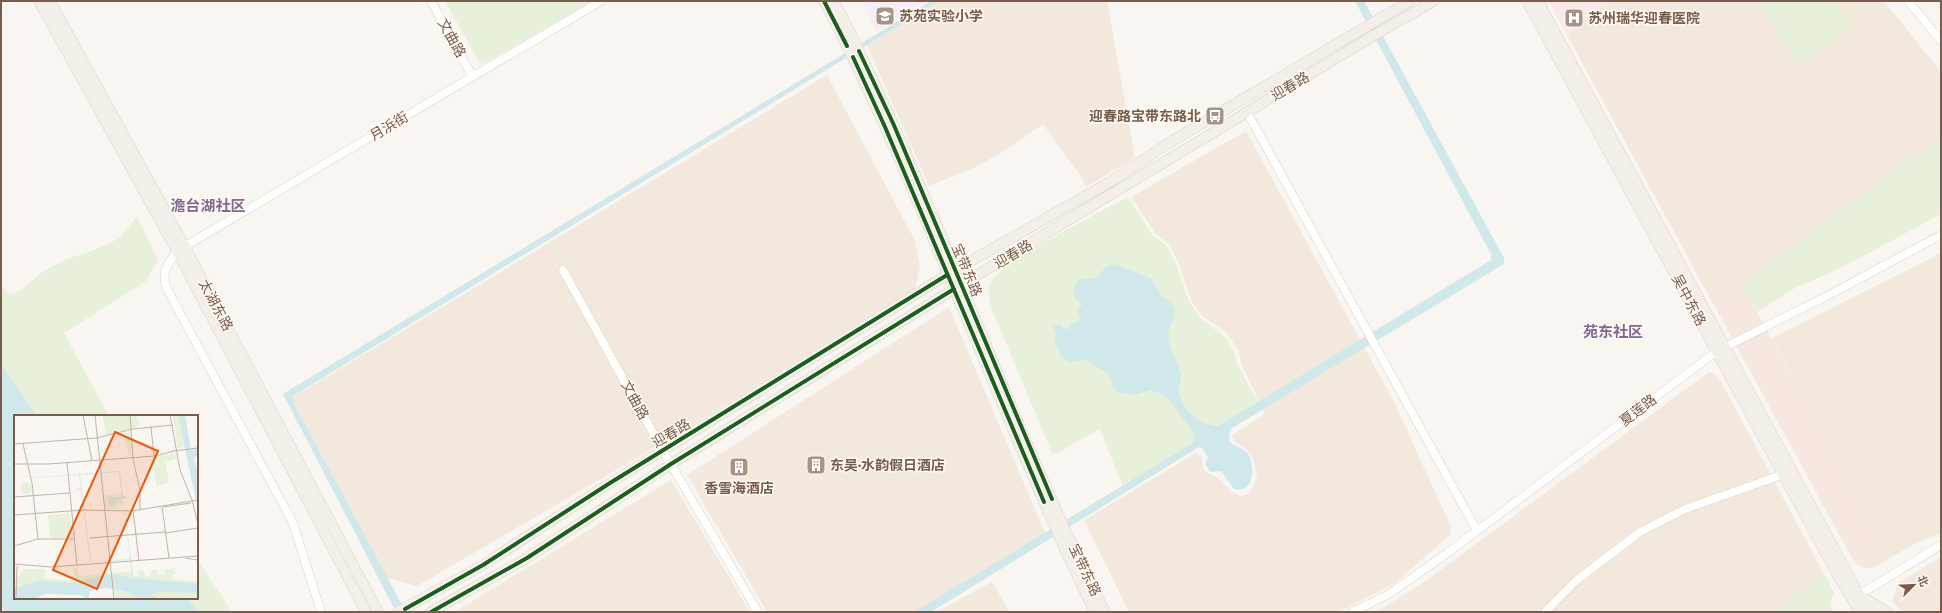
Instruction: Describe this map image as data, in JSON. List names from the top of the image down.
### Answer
{
  "streets": {
    "main road": [
      "迎春路",
      "宝带东路",
      "吴中东路",
      "太湖东路"
    ],
    "street": ["文曲路", "月浜街", "夏莲路"]
  },
  "crossings": [
    ["文曲路", "迎春路"],
    ["文曲路", "月浜街"],
    ["迎春路", "宝带东路"],
    ["月浜街", "太湖东路"],
    ["吴中东路", "夏莲路"]
  ],
  "districts": ["澹台湖社区", "苑东社区"],
  "places": {
    "school or university": ["苏苑实验小学"],
    "hospital": ["苏州瑞华迎春医院"],
    "bus stop": ["迎春路宝带东路北"],
    "building": ["东吴·水韵假日酒店", "香雪海酒店"]
  },
  "north": "top right"
}
